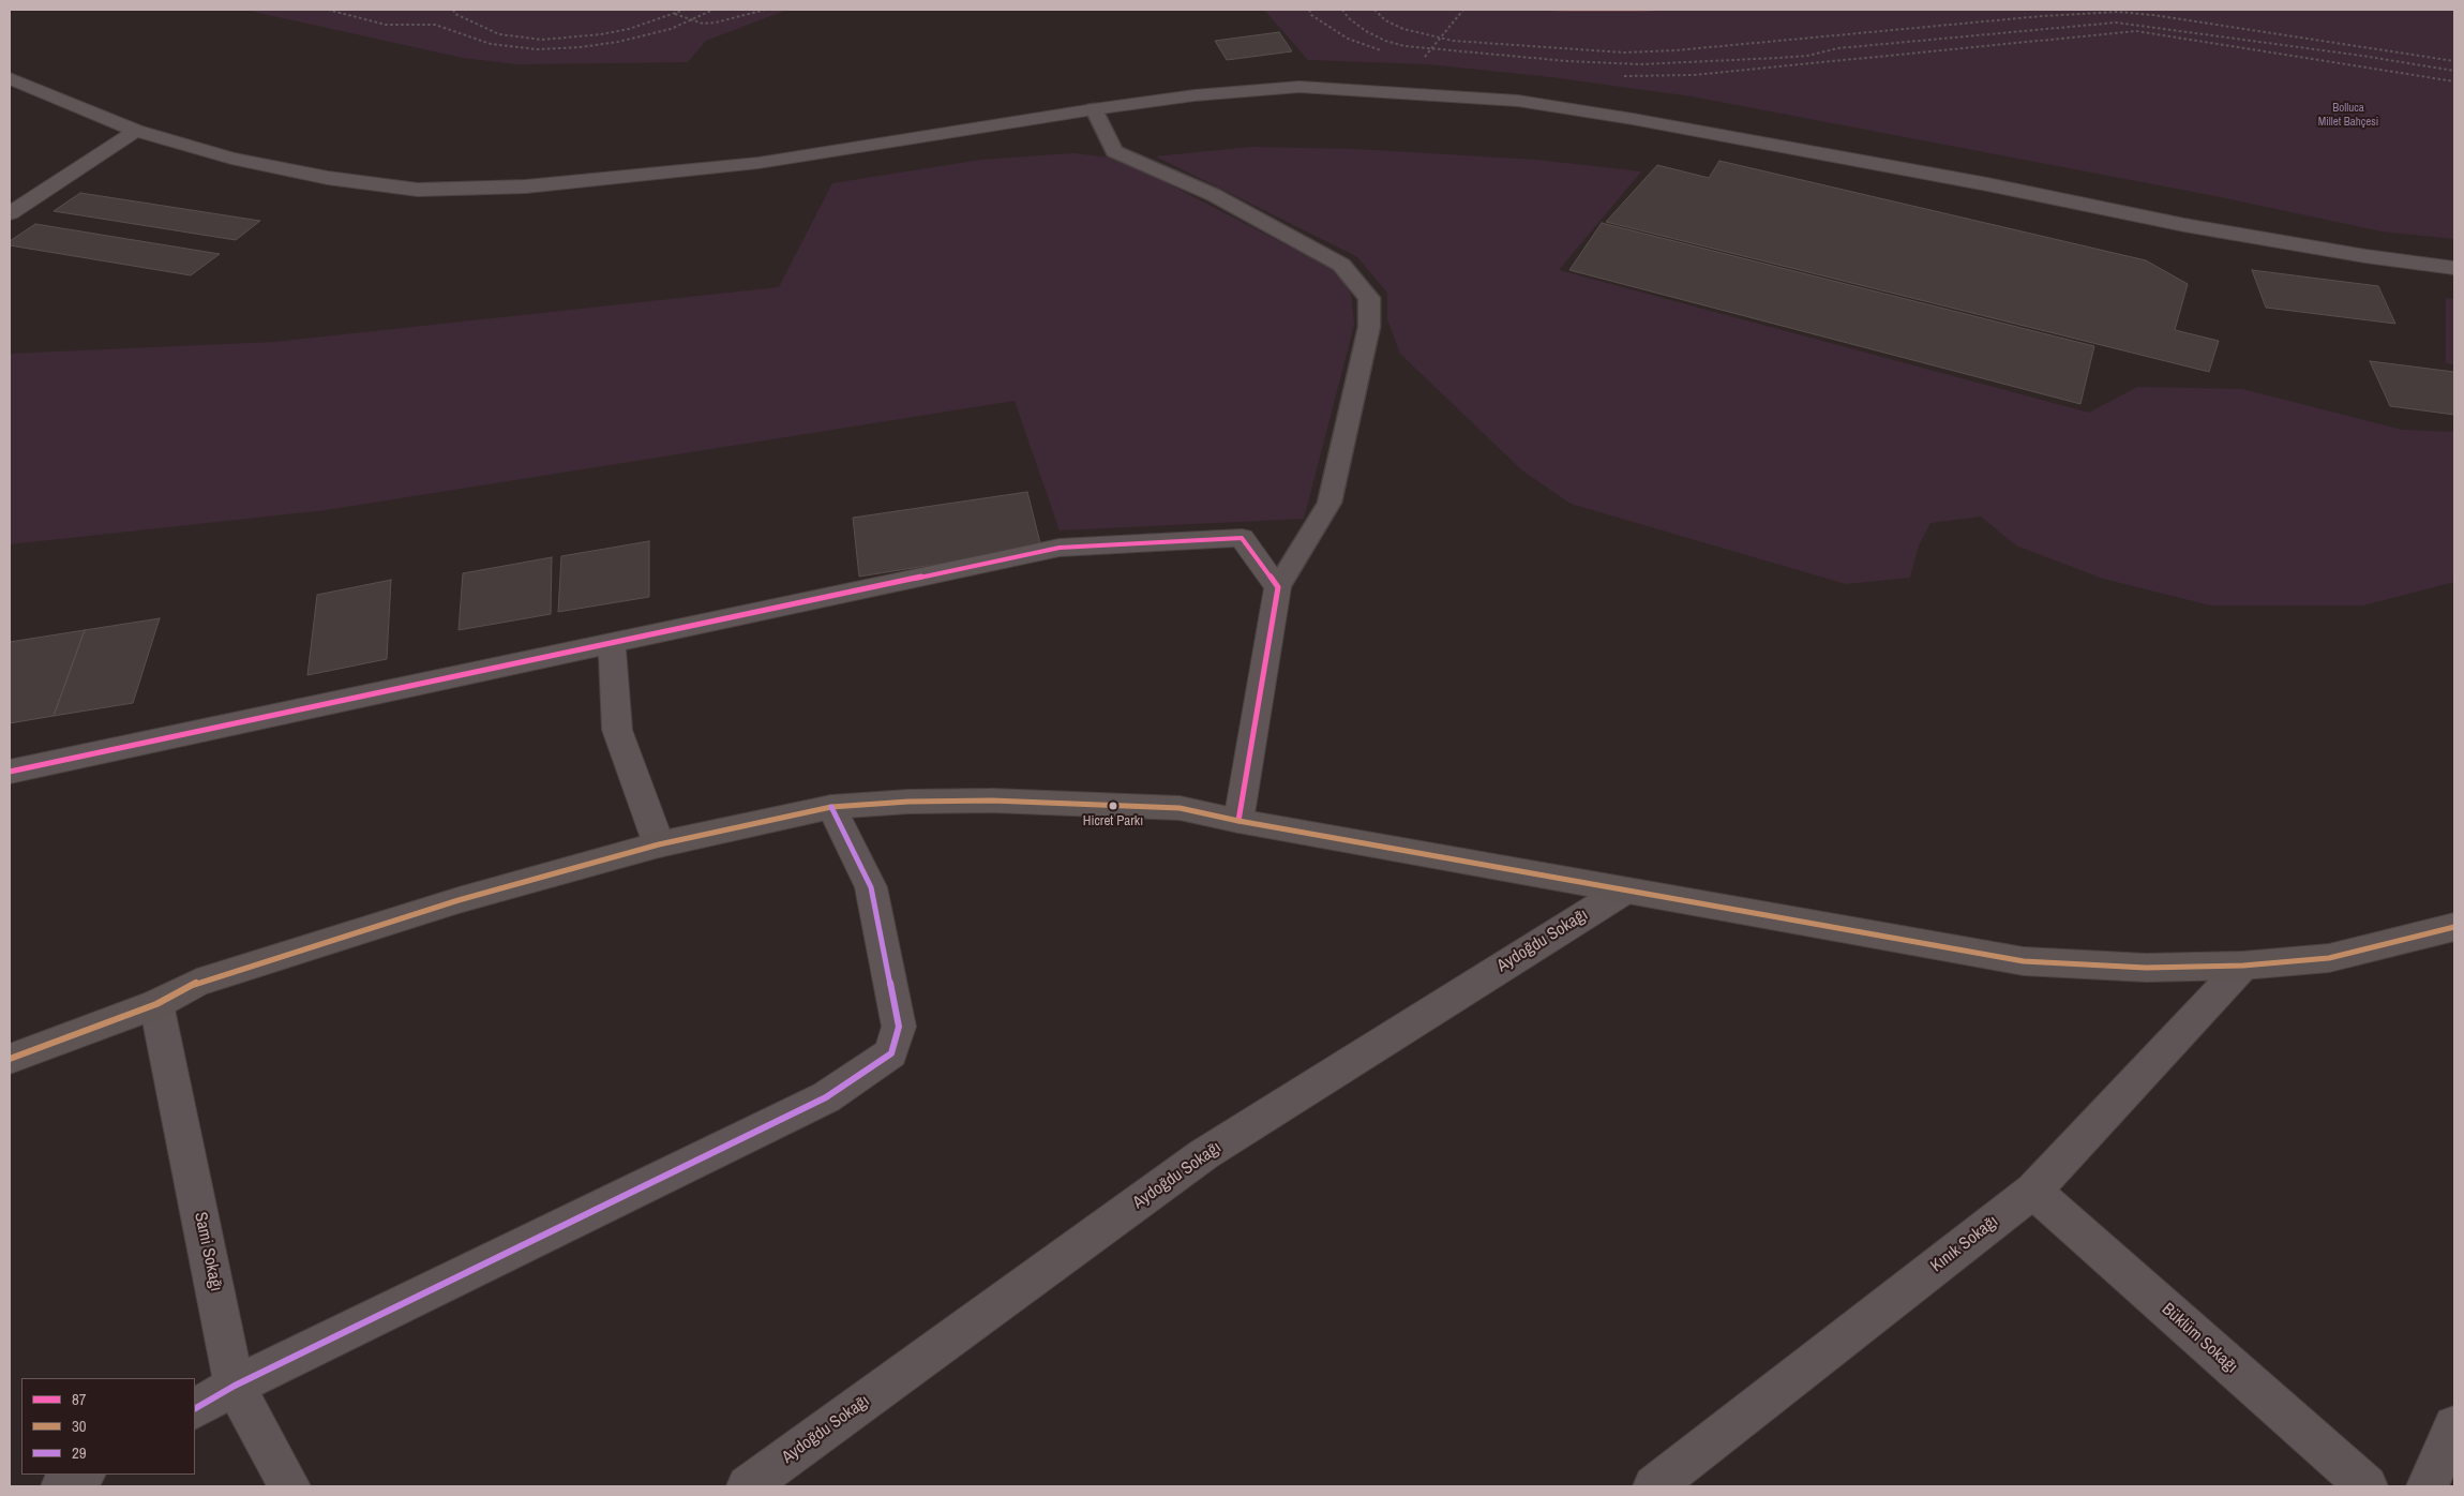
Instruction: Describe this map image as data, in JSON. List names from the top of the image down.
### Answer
{
  "streets": {
    "street": [
      "Aydoğdu Sokağı",
      "Kınık Sokağı",
      "Sami Sokağı",
      "Büklüm Sokağı"
    ]
  },
  "crossings": [
    ["Kınık Sokağı", "Büklüm Sokağı"]
  ],
  "parks": ["Bolluca Millet Bahçesi"],
  "places": ["Hicret Parkı"],
  "lines": ["transit line 87", "transit line 30", "transit line 29"],
  "legend": ["87", "30", "29"]
}
